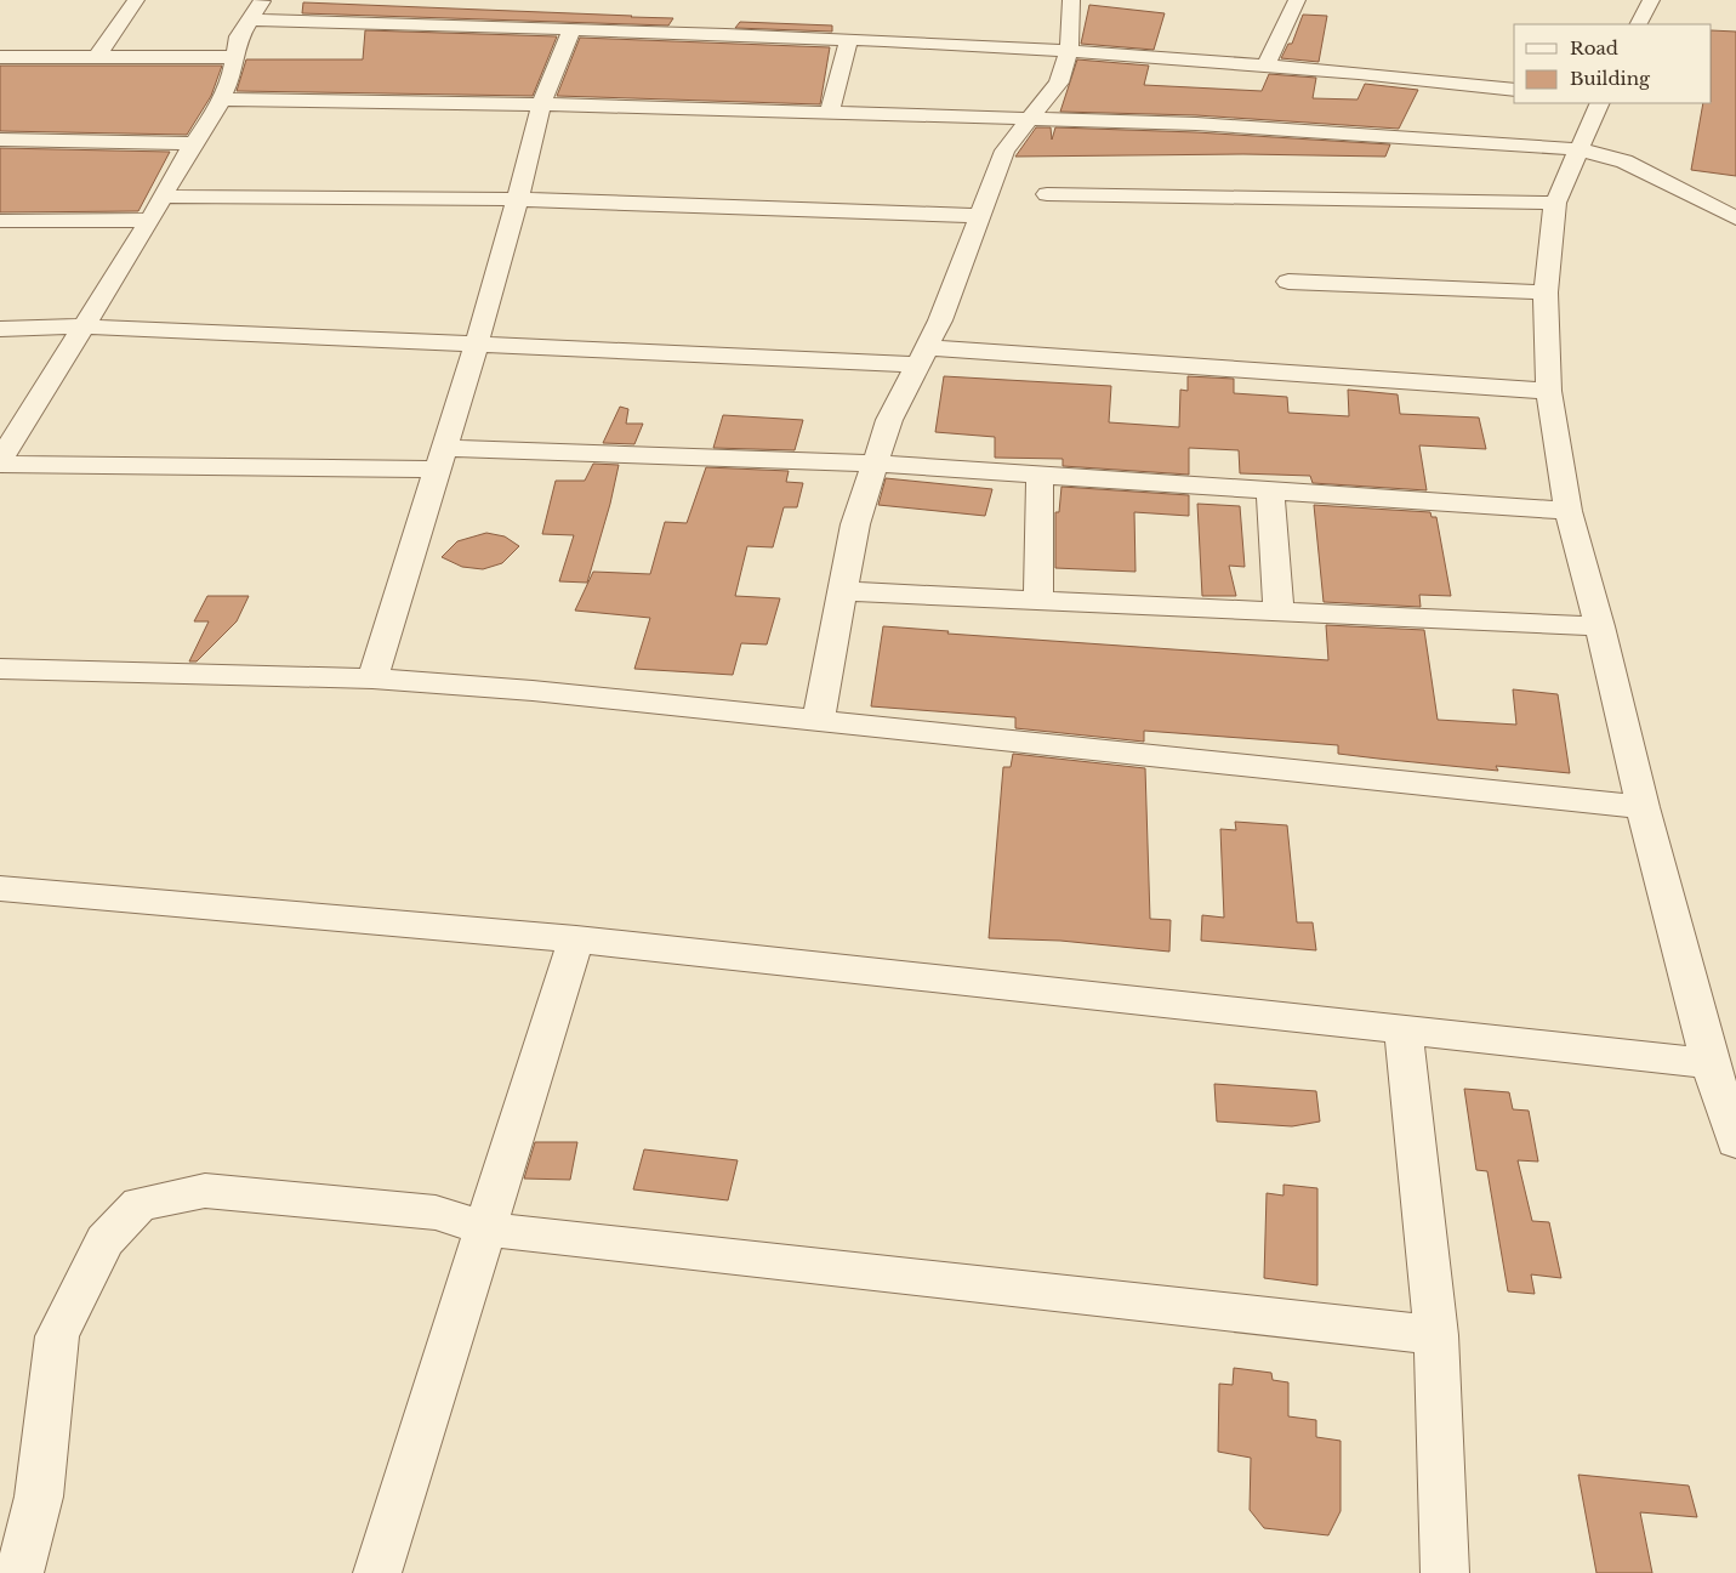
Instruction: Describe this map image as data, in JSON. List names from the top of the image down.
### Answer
{
  "legend": ["Road", "Building"]
}
